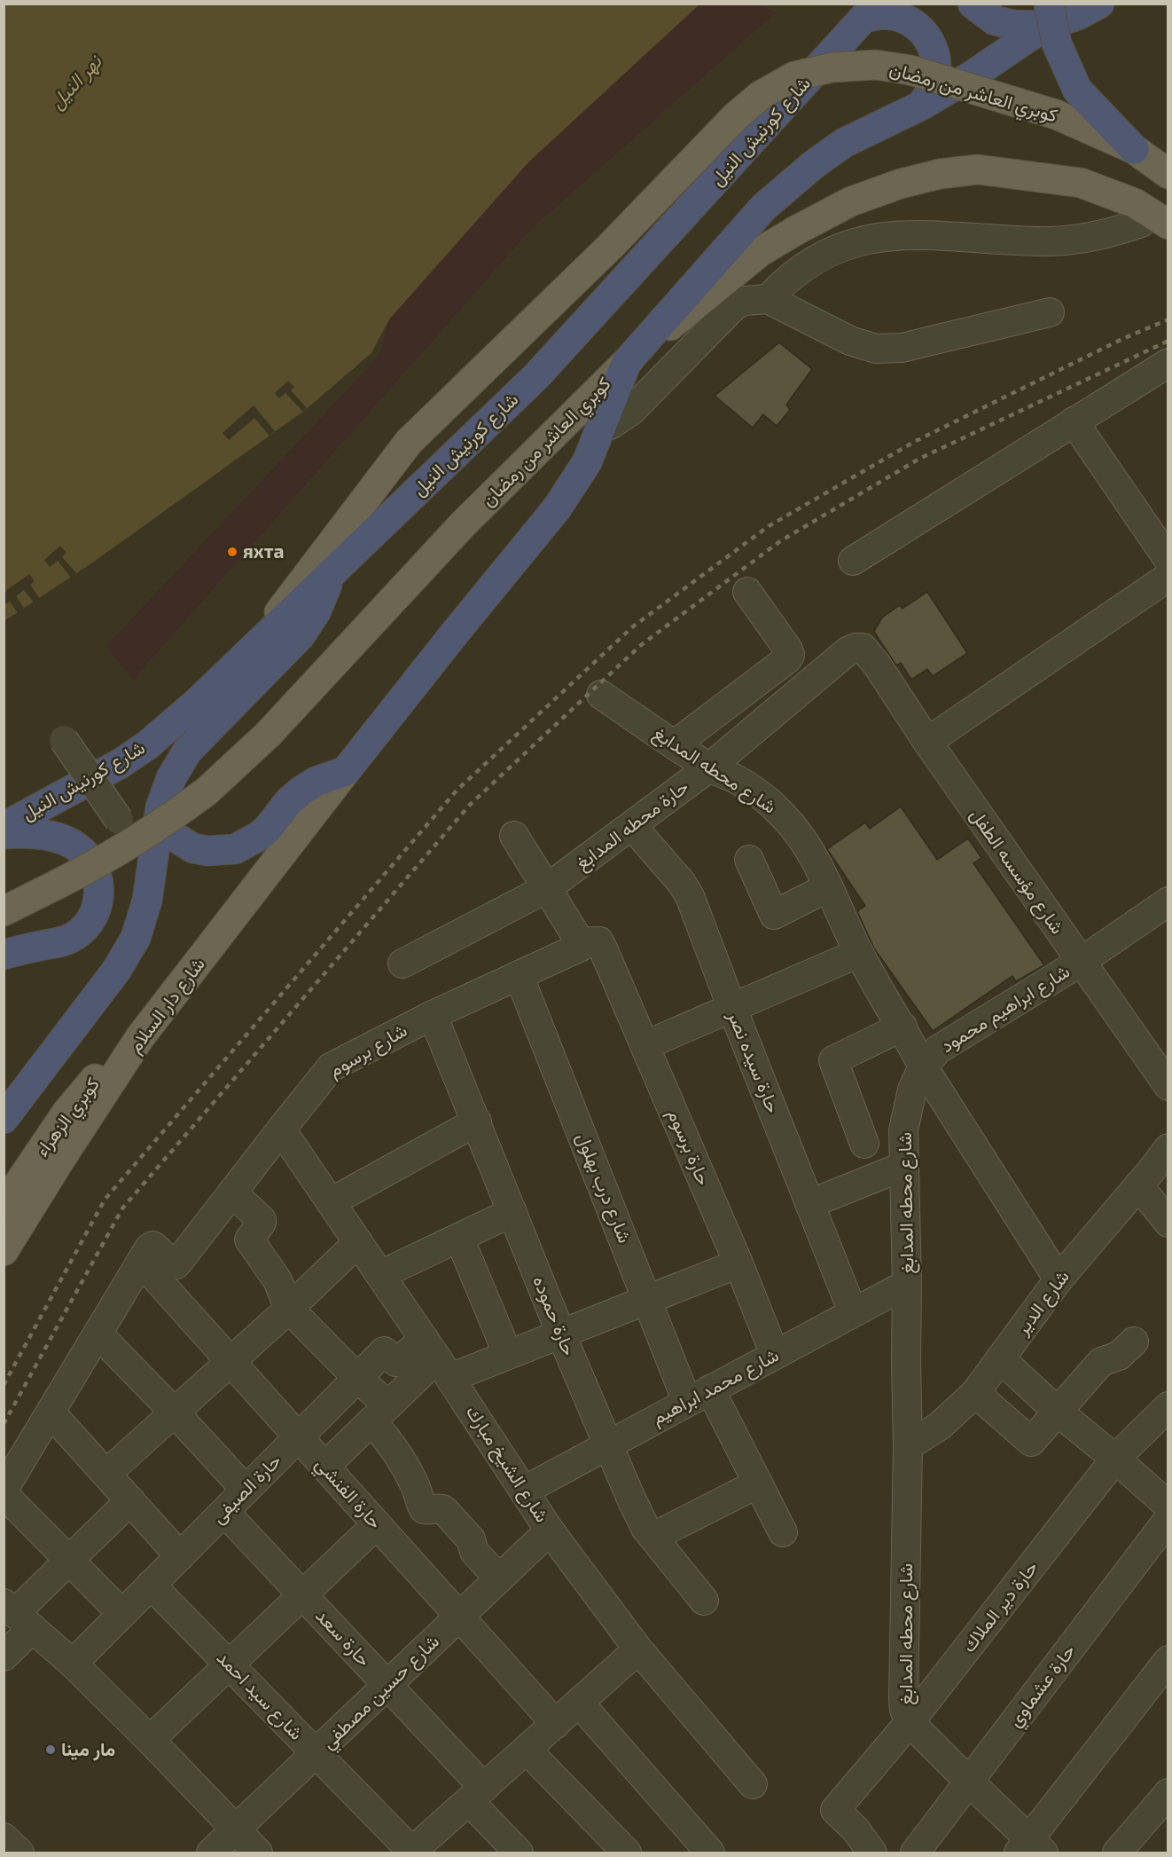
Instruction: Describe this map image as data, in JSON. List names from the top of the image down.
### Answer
{
  "streets": {
    "highway": ["شارع كورنيش النيل"],
    "main road": ["كوبري العاشر من رمضان", "شارع دار السلام", "كوبري الزهراء"],
    "street": [
      "شارع محطه المدابغ",
      "حارة محطه المدابغ",
      "شارع مؤسسه الطفل",
      "شارع ابراهيم محمود",
      "شارع برسوم",
      "حارة سيده نصر",
      "حارة برسوم",
      "شارع درب بهلول",
      "شارع الدير",
      "حارة حموده",
      "شارع محمد ابراهيم",
      "شارع الشيخ مبارك",
      "حارة الصيفى",
      "حارة الفنشي",
      "حارة دير الملاك",
      "حارة سعد",
      "حارة عشماوي",
      "شارع حسين مصطفي",
      "شارع سيد احمد"
    ]
  },
  "crossings": [
    ["كوبري العاشر من رمضان", "شارع كورنيش النيل"],
    ["شارع محطه المدابغ", "حارة محطه المدابغ"],
    ["شارع محطه المدابغ", "شارع ابراهيم محمود"],
    ["شارع محطه المدابغ", "شارع الدير"],
    ["شارع محطه المدابغ", "شارع محمد ابراهيم"],
    ["شارع محطه المدابغ", "حارة دير الملاك"],
    ["حارة محطه المدابغ", "شارع مؤسسه الطفل"],
    ["حارة محطه المدابغ", "حارة سيده نصر"],
    ["حارة محطه المدابغ", "حارة برسوم"],
    ["شارع مؤسسه الطفل", "شارع ابراهيم محمود"],
    ["شارع دار السلام", "كوبري الزهراء"],
    ["شارع ابراهيم محمود", "شارع الدير"],
    ["شارع برسوم", "حارة برسوم"],
    ["شارع برسوم", "شارع درب بهلول"],
    ["شارع برسوم", "حارة حموده"],
    ["شارع برسوم", "شارع الشيخ مبارك"],
    ["شارع برسوم", "حارة الفنشي"],
    ["حارة سيده نصر", "شارع محمد ابراهيم"],
    ["حارة برسوم", "شارع محمد ابراهيم"],
    ["شارع درب بهلول", "شارع محمد ابراهيم"],
    ["حارة حموده", "شارع محمد ابراهيم"],
    ["شارع محمد ابراهيم", "شارع الشيخ مبارك"],
    ["شارع الشيخ مبارك", "حارة الصيفى"],
    ["شارع الشيخ مبارك", "شارع حسين مصطفي"],
    ["حارة الصيفى", "حارة الفنشي"],
    ["حارة الصيفى", "حارة سعد"],
    ["حارة الصيفى", "شارع سيد احمد"],
    ["حارة الفنشي", "شارع حسين مصطفي"],
    ["حارة سعد", "شارع حسين مصطفي"],
    ["شارع حسين مصطفي", "شارع سيد احمد"]
  ],
  "water": ["نهر النيل"],
  "places": ["яхта", "مار مينا"]
}
